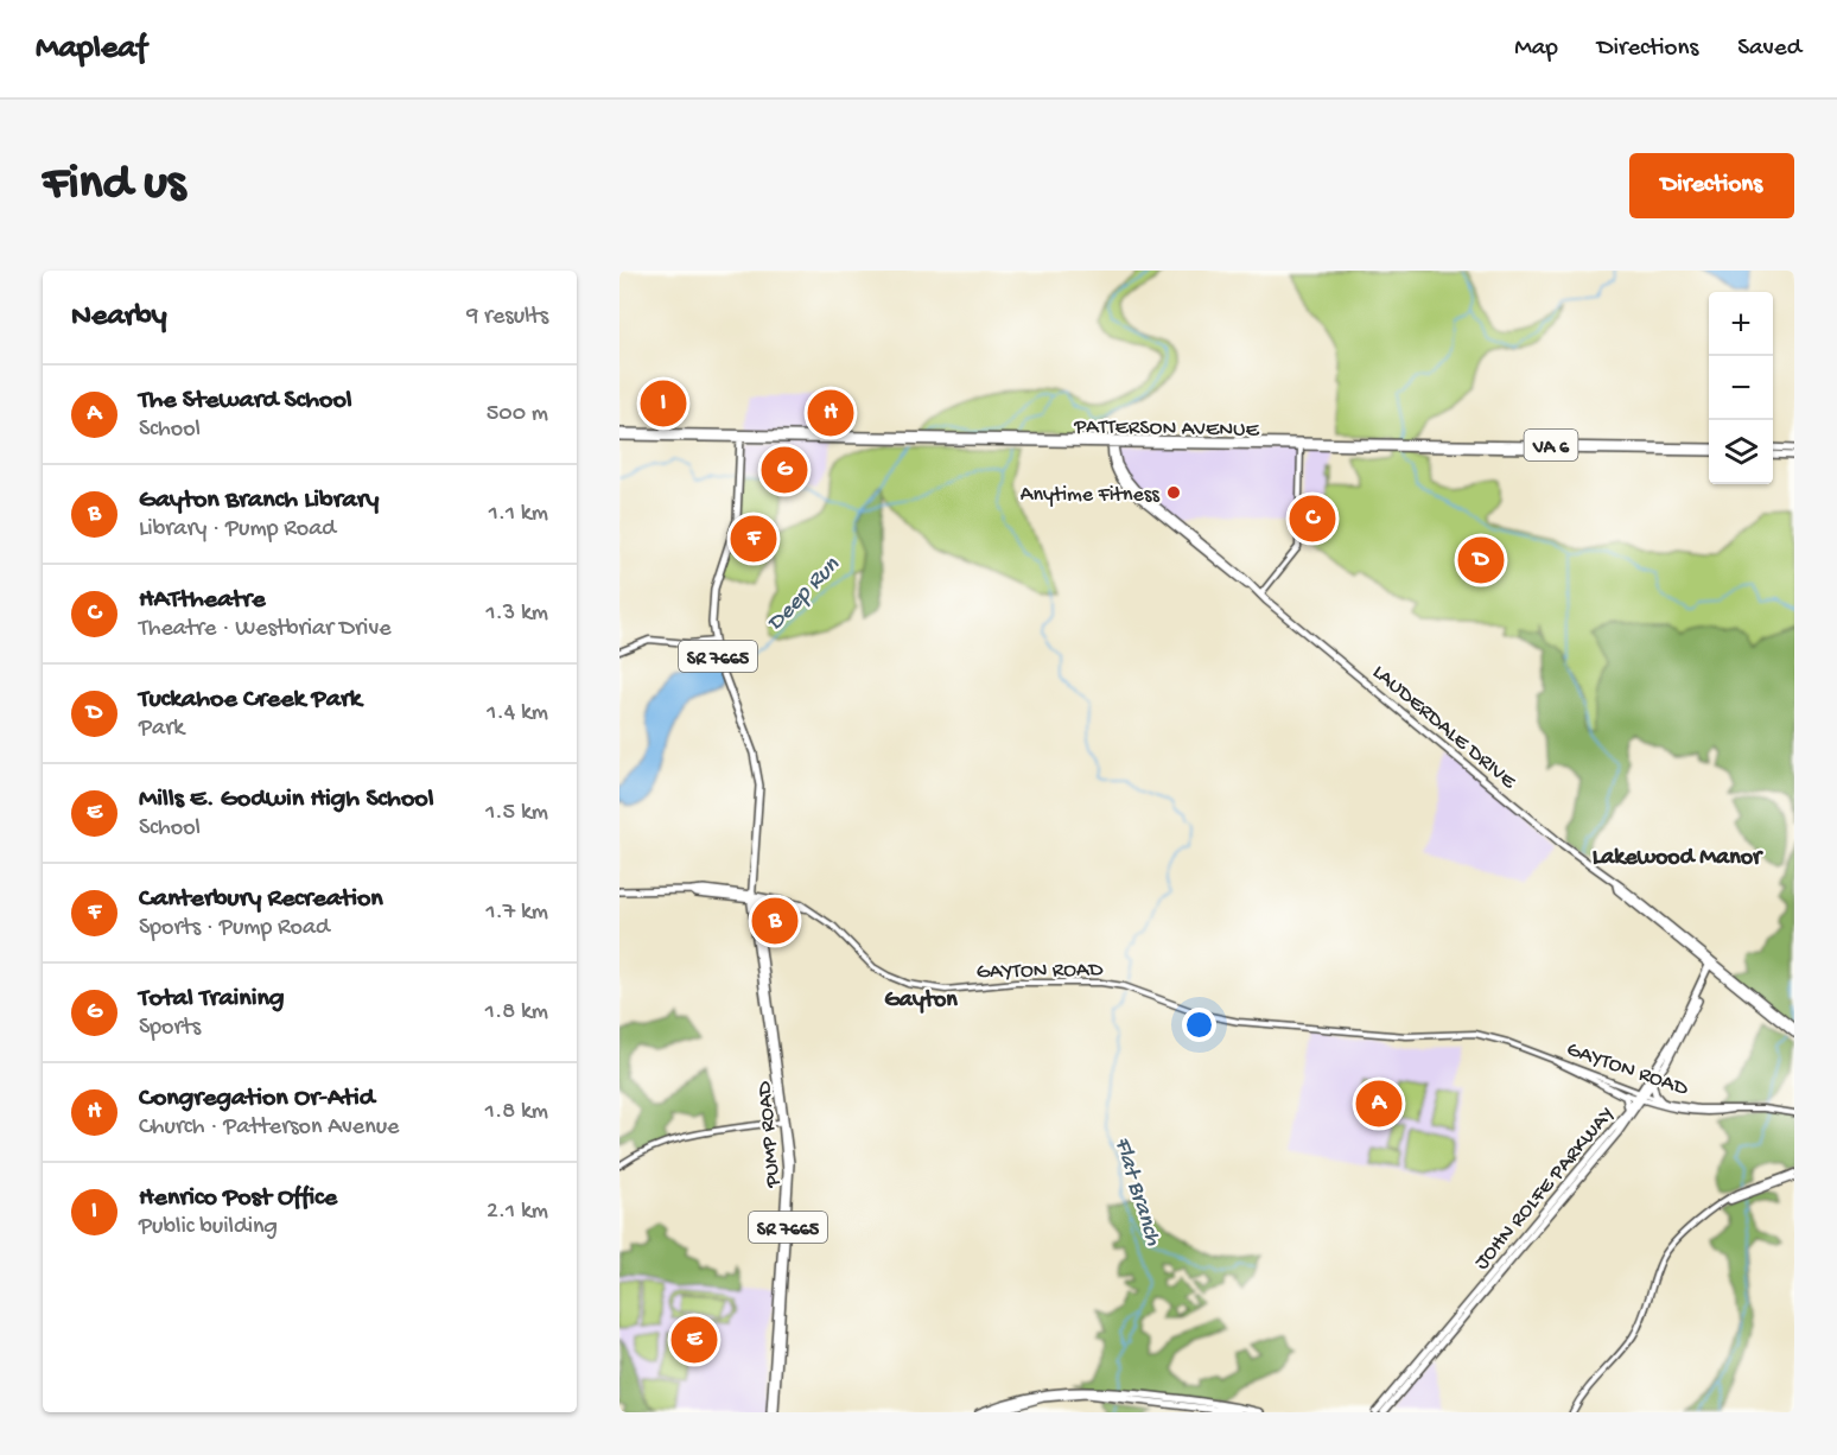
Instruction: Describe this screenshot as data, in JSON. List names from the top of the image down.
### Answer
{
  "streets": {
    "main road": [
      "PATTERSON AVENUE",
      "VA 6",
      "SR 7665",
      "LAUDERDALE DRIVE",
      "GAYTON ROAD",
      "PUMP ROAD",
      "JOHN ROLFE PARKWAY"
    ]
  },
  "crossings": [
    ["PATTERSON AVENUE", "LAUDERDALE DRIVE"],
    ["PATTERSON AVENUE", "PUMP ROAD"],
    ["LAUDERDALE DRIVE", "JOHN ROLFE PARKWAY"],
    ["GAYTON ROAD", "PUMP ROAD"],
    ["GAYTON ROAD", "JOHN ROLFE PARKWAY"]
  ],
  "districts": ["Lakewood Manor", "Gayton"],
  "water": ["Deep Run", "Flat Branch"],
  "places": ["Anytime Fitness"],
  "page": {
    "header": "Mapleaf",
    "nav": ["Map", "Directions", "Saved"],
    "buttons": "Directions",
    "title": "Find us",
    "heading": ["Nearby", "9 results"],
    "map_buttons": ["+", "−"],
    "list": [
      {
        "mark": "A",
        "name": "The Steward School",
        "note": "School",
        "value": "500 m"
      },
      {
        "mark": "B",
        "name": "Gayton Branch Library",
        "note": "Library · Pump Road",
        "value": "1.1 km"
      },
      {
        "mark": "C",
        "name": "HATtheatre",
        "note": "Theatre · Westbriar Drive",
        "value": "1.3 km"
      },
      {
        "mark": "D",
        "name": "Tuckahoe Creek Park",
        "note": "Park",
        "value": "1.4 km"
      },
      {
        "mark": "E",
        "name": "Mills E. Godwin High School",
        "note": "School",
        "value": "1.5 km"
      },
      {
        "mark": "F",
        "name": "Canterbury Recreation",
        "note": "Sports · Pump Road",
        "value": "1.7 km"
      },
      {
        "mark": "G",
        "name": "Total Training",
        "note": "Sports",
        "value": "1.8 km"
      },
      {
        "mark": "H",
        "name": "Congregation Or-Atid",
        "note": "Church · Patterson Avenue",
        "value": "1.8 km"
      },
      {
        "mark": "I",
        "name": "Henrico Post Office",
        "note": "Public building",
        "value": "2.1 km"
      }
    ],
    "pins": [
      "I",
      "H",
      "G",
      "C",
      "F",
      "D",
      "B",
      "A",
      "E"
    ]
  }
}
